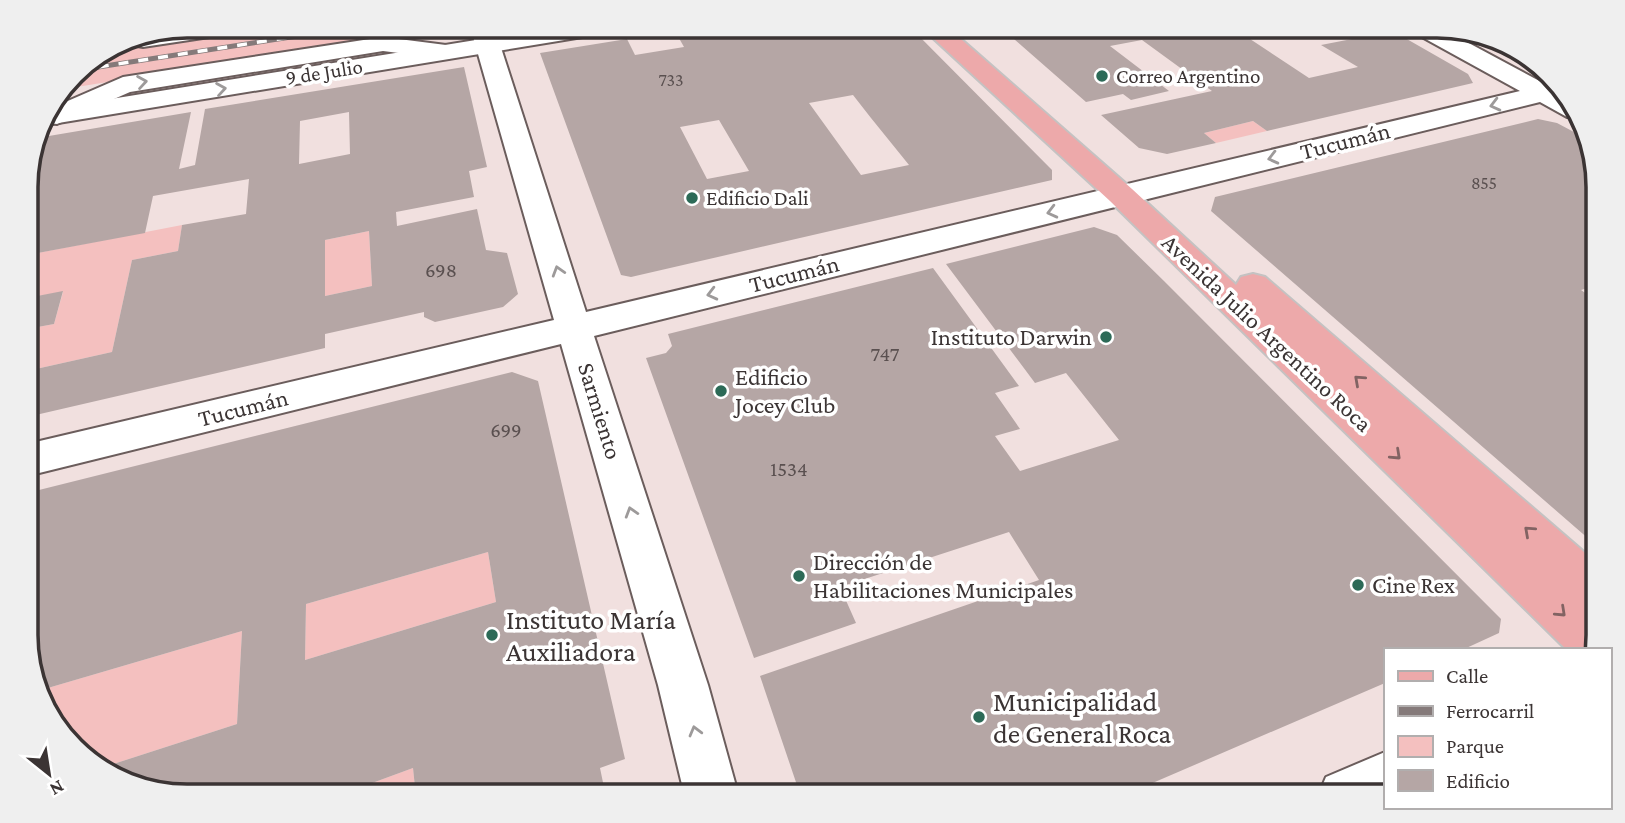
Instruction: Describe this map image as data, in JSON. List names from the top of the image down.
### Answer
{
  "streets": {
    "main road": ["Avenida Julio Argentino Roca"],
    "street": ["9 de Julio", "Tucumán", "Sarmiento"]
  },
  "crossings": [
    ["Tucumán", "Avenida Julio Argentino Roca"],
    ["Tucumán", "Sarmiento"]
  ],
  "one_way": ["9 de Julio", "Tucumán", "Sarmiento"],
  "places": [
    "Correo Argentino",
    "Edificio Dali",
    "Instituto Darwin",
    "Edificio Jocey Club",
    "Dirección de Habilitaciones Municipales",
    "Cine Rex",
    "Instituto María Auxiliadora",
    "Municipalidad de General Roca"
  ],
  "house_numbers": [
    "733",
    "855",
    "698",
    "747",
    "699",
    "1534"
  ],
  "legend": [
    "Calle",
    "Ferrocarril",
    "Parque",
    "Edificio"
  ],
  "north": "bottom right"
}
